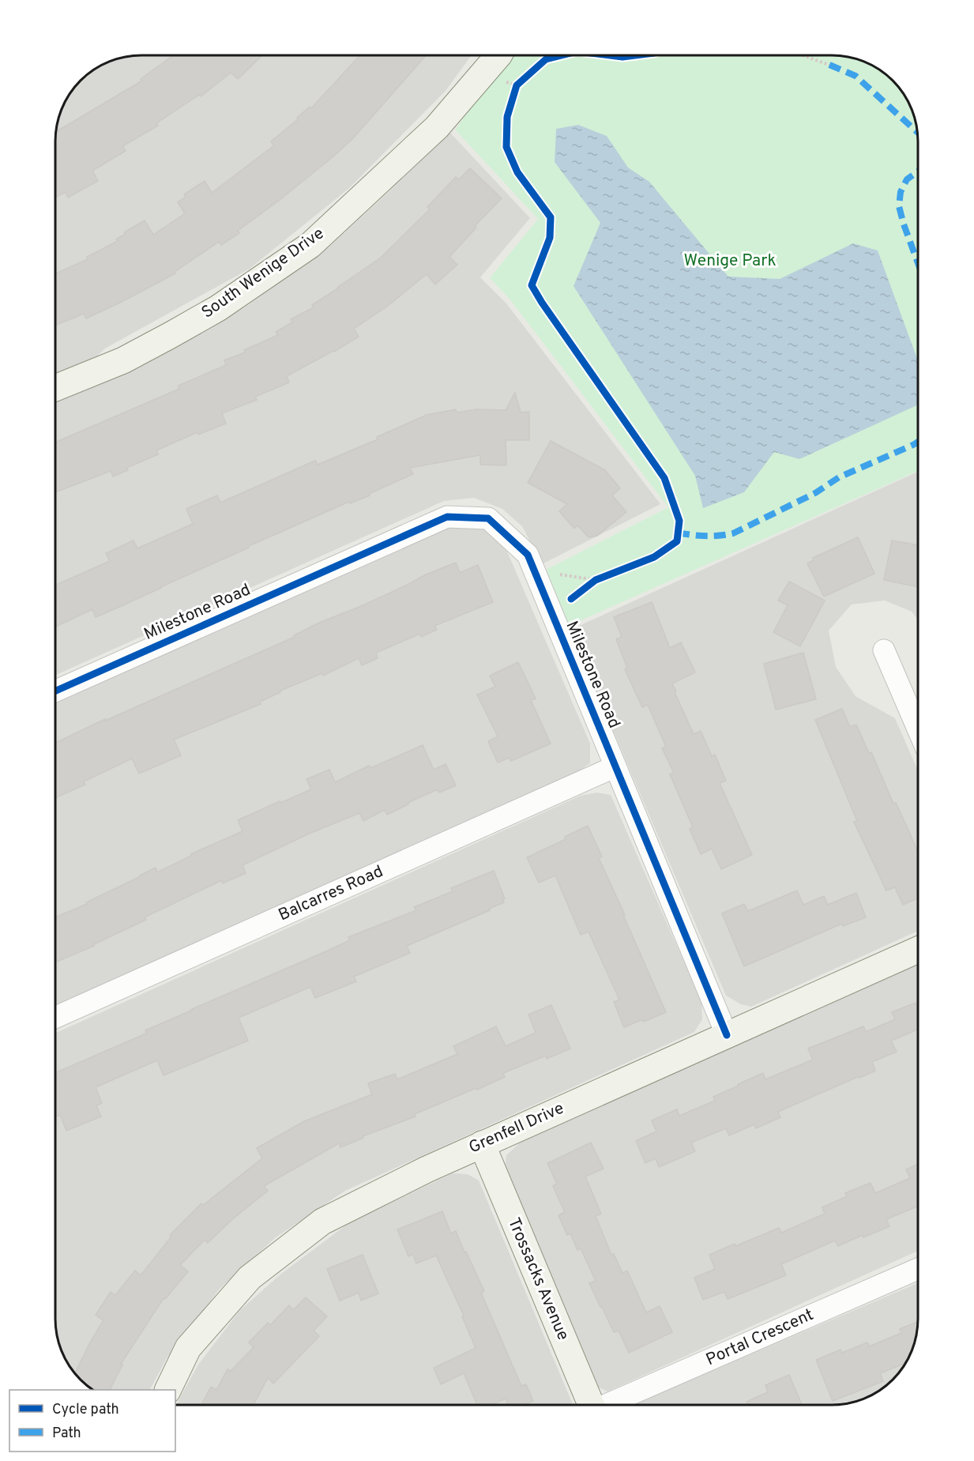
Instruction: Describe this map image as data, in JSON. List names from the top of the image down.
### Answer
{
  "streets": {
    "street": [
      "South Wenige Drive",
      "Milestone Road",
      "Balcarres Road",
      "Grenfell Drive",
      "Trossacks Avenue",
      "Portal Crescent"
    ]
  },
  "crossings": [
    ["Milestone Road", "Balcarres Road"],
    ["Milestone Road", "Grenfell Drive"],
    ["Grenfell Drive", "Trossacks Avenue"]
  ],
  "parks": ["Wenige Park"],
  "legend": ["Cycle path", "Path"]
}
